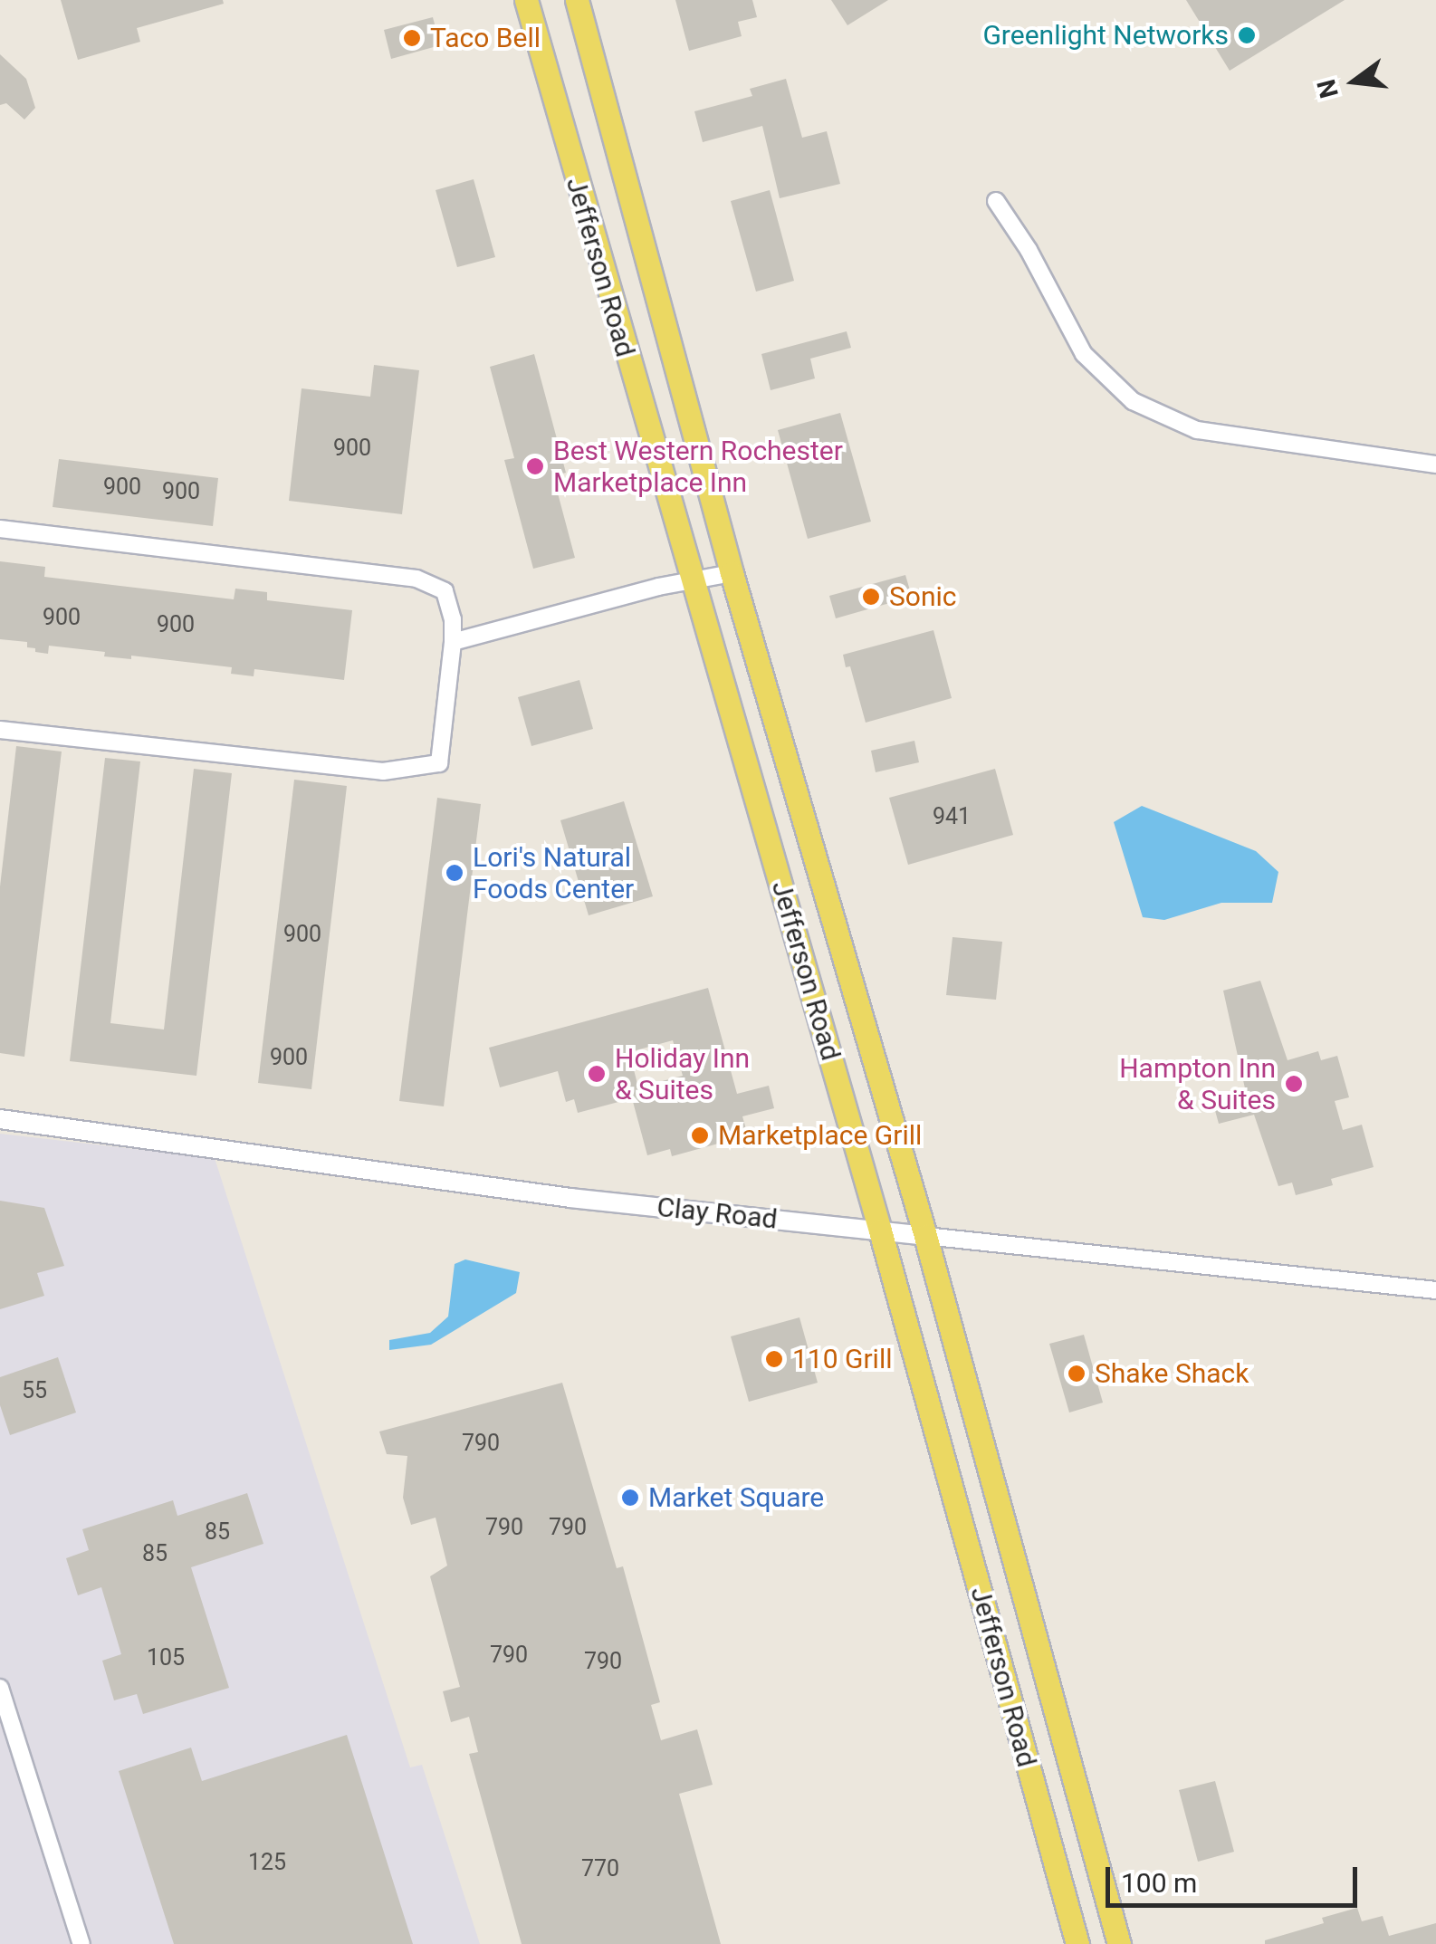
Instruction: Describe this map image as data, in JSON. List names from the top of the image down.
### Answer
{
  "streets": {
    "main road": ["Jefferson Road"],
    "street": ["Clay Road"]
  },
  "crossings": [
    ["Jefferson Road", "Clay Road"]
  ],
  "places": [
    "Greenlight Networks",
    "Taco Bell",
    "Best Western Rochester Marketplace Inn",
    "Sonic",
    "Lori's Natural Foods Center",
    "Holiday Inn & Suites",
    "Hampton Inn & Suites",
    "Marketplace Grill",
    "110 Grill",
    "Shake Shack",
    "Market Square"
  ],
  "house_numbers": [
    "900",
    "900",
    "900",
    "900",
    "900",
    "941",
    "900",
    "900",
    "55",
    "790",
    "790",
    "790",
    "85",
    "85",
    "790",
    "105",
    "790",
    "125",
    "770"
  ],
  "scale_bar": "100 m",
  "north": "left"
}
